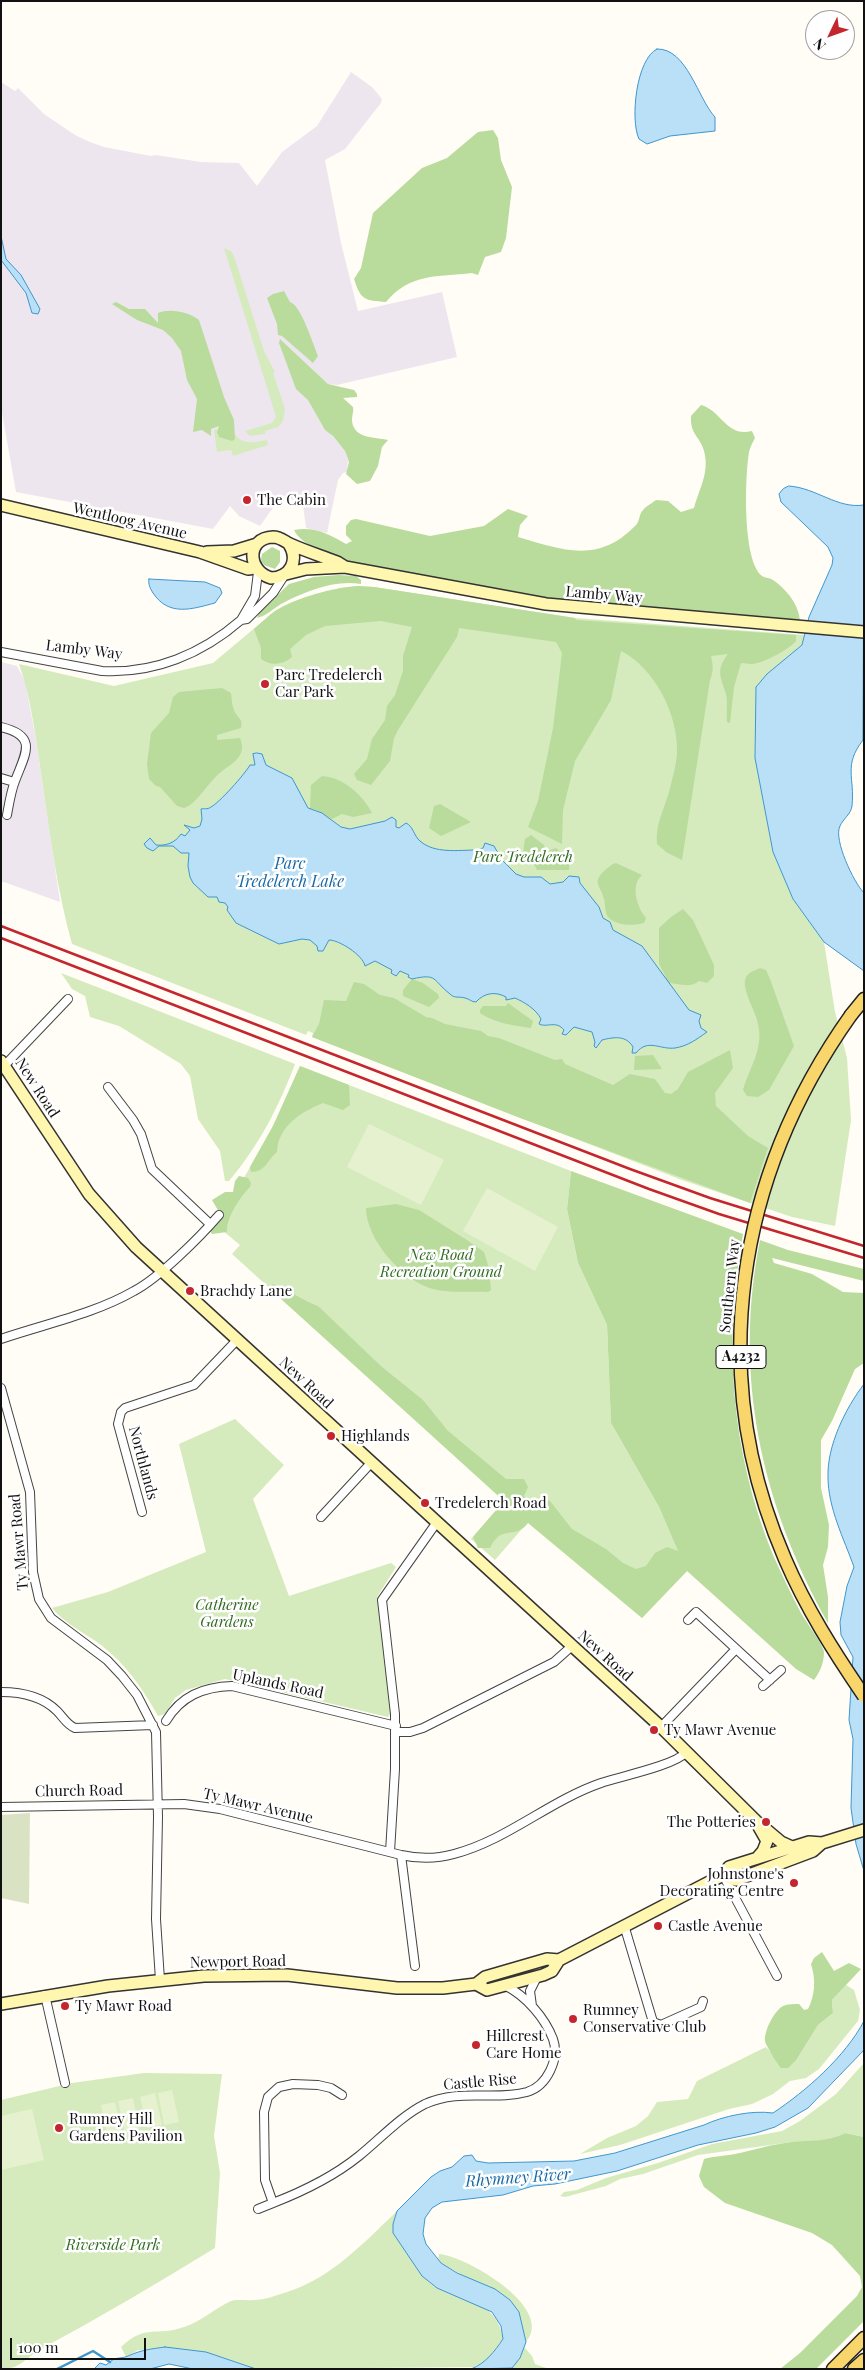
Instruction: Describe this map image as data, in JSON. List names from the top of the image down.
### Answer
{
  "streets": {
    "main road": ["Southern Way", "A4232"],
    "street": [
      "Wentloog Avenue",
      "Lamby Way",
      "New Road",
      "Northlands",
      "Ty Mawr Road",
      "Uplands Road",
      "Church Road",
      "Ty Mawr Avenue",
      "Newport Road",
      "Castle Rise"
    ]
  },
  "crossings": [
    ["Wentloog Avenue", "Lamby Way"],
    ["New Road", "Northlands"],
    ["New Road", "Uplands Road"],
    ["New Road", "Ty Mawr Avenue"],
    ["New Road", "Newport Road"],
    ["Ty Mawr Road", "Church Road"],
    ["Ty Mawr Road", "Ty Mawr Avenue"],
    ["Ty Mawr Road", "Newport Road"],
    ["Church Road", "Ty Mawr Avenue"],
    ["Newport Road", "Castle Rise"]
  ],
  "water": ["Parc Tredelerch Lake", "Rhymney River"],
  "parks": [
    "Parc Tredelerch",
    "New Road Recreation Ground",
    "Catherine Gardens",
    "Riverside Park"
  ],
  "places": [
    "The Cabin",
    "Parc Tredelerch Car Park",
    "Brachdy Lane",
    "Highlands",
    "Tredelerch Road",
    "Ty Mawr Avenue",
    "The Potteries",
    "Johnstone's Decorating Centre",
    "Castle Avenue",
    "Ty Mawr Road",
    "Rumney Conservative Club",
    "Hillcrest Care Home",
    "Rumney Hill Gardens Pavilion"
  ],
  "scale_bar": "100 m",
  "north": "bottom left"
}
